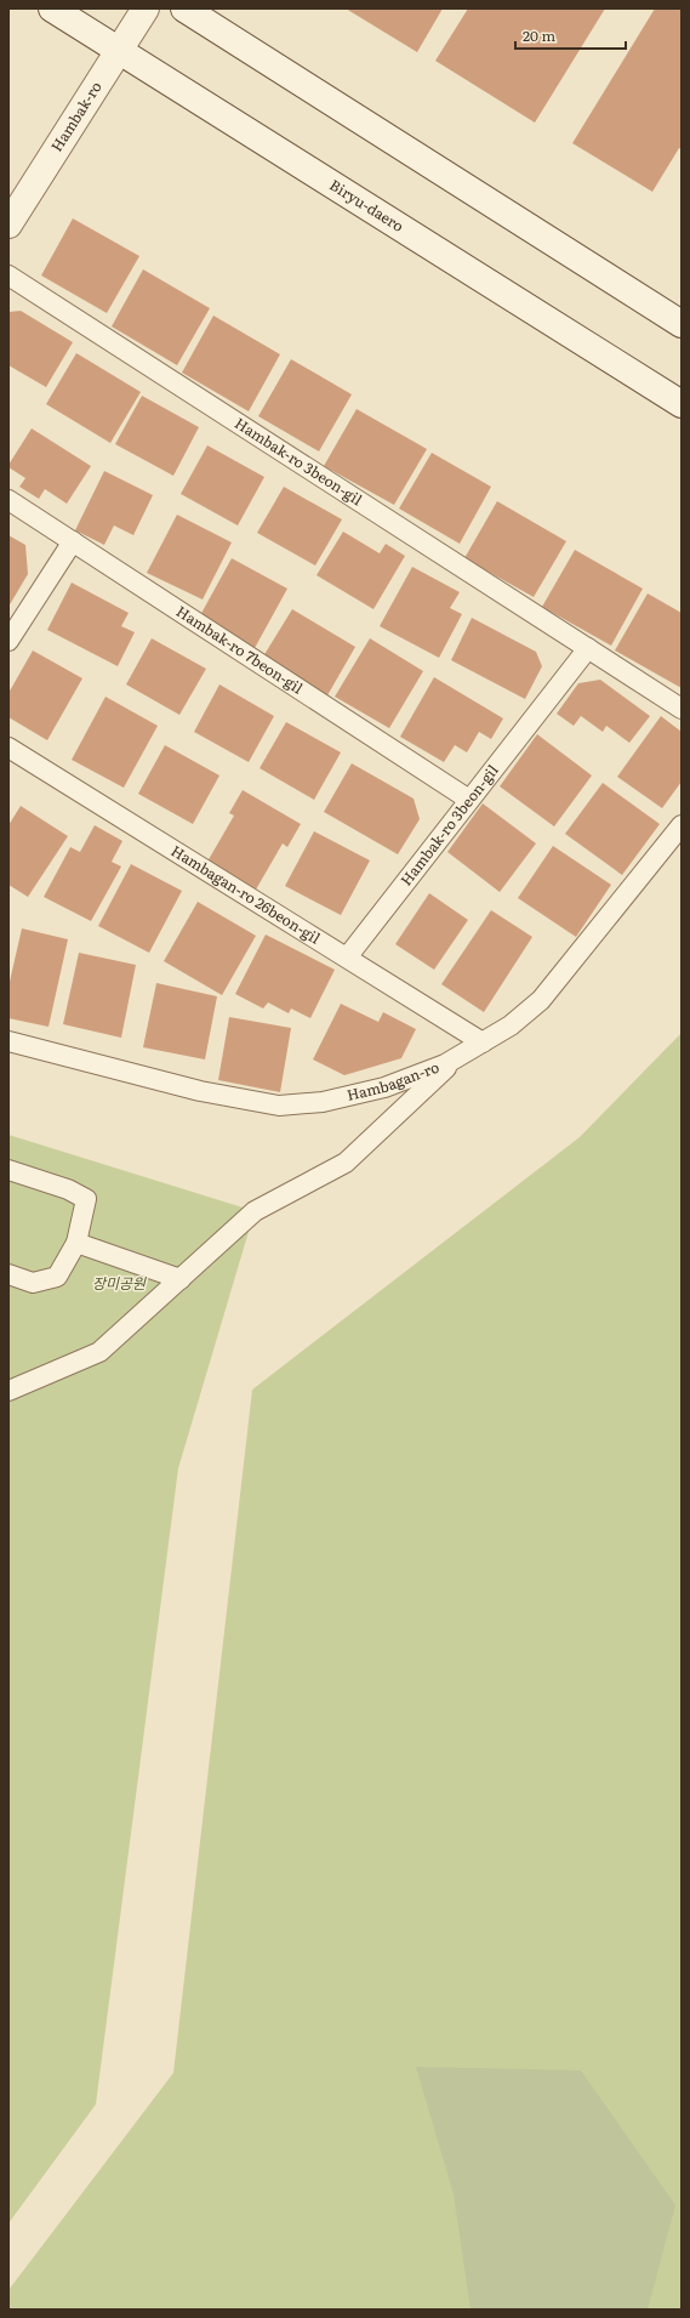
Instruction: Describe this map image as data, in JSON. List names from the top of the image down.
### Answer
{
  "streets": {
    "main road": ["Hambak-ro", "Biryu-daero"],
    "lane": [
      "Hambak-ro 3beon-gil",
      "Hambak-ro 7beon-gil",
      "Hambagan-ro 26beon-gil",
      "Hambagan-ro"
    ]
  },
  "crossings": [
    ["Hambak-ro", "Biryu-daero"],
    ["Hambak-ro 3beon-gil", "Hambak-ro 7beon-gil"],
    ["Hambak-ro 3beon-gil", "Hambagan-ro 26beon-gil"],
    ["Hambagan-ro 26beon-gil", "Hambagan-ro"]
  ],
  "parks": ["장미공원"],
  "scale_bar": "20 m"
}
